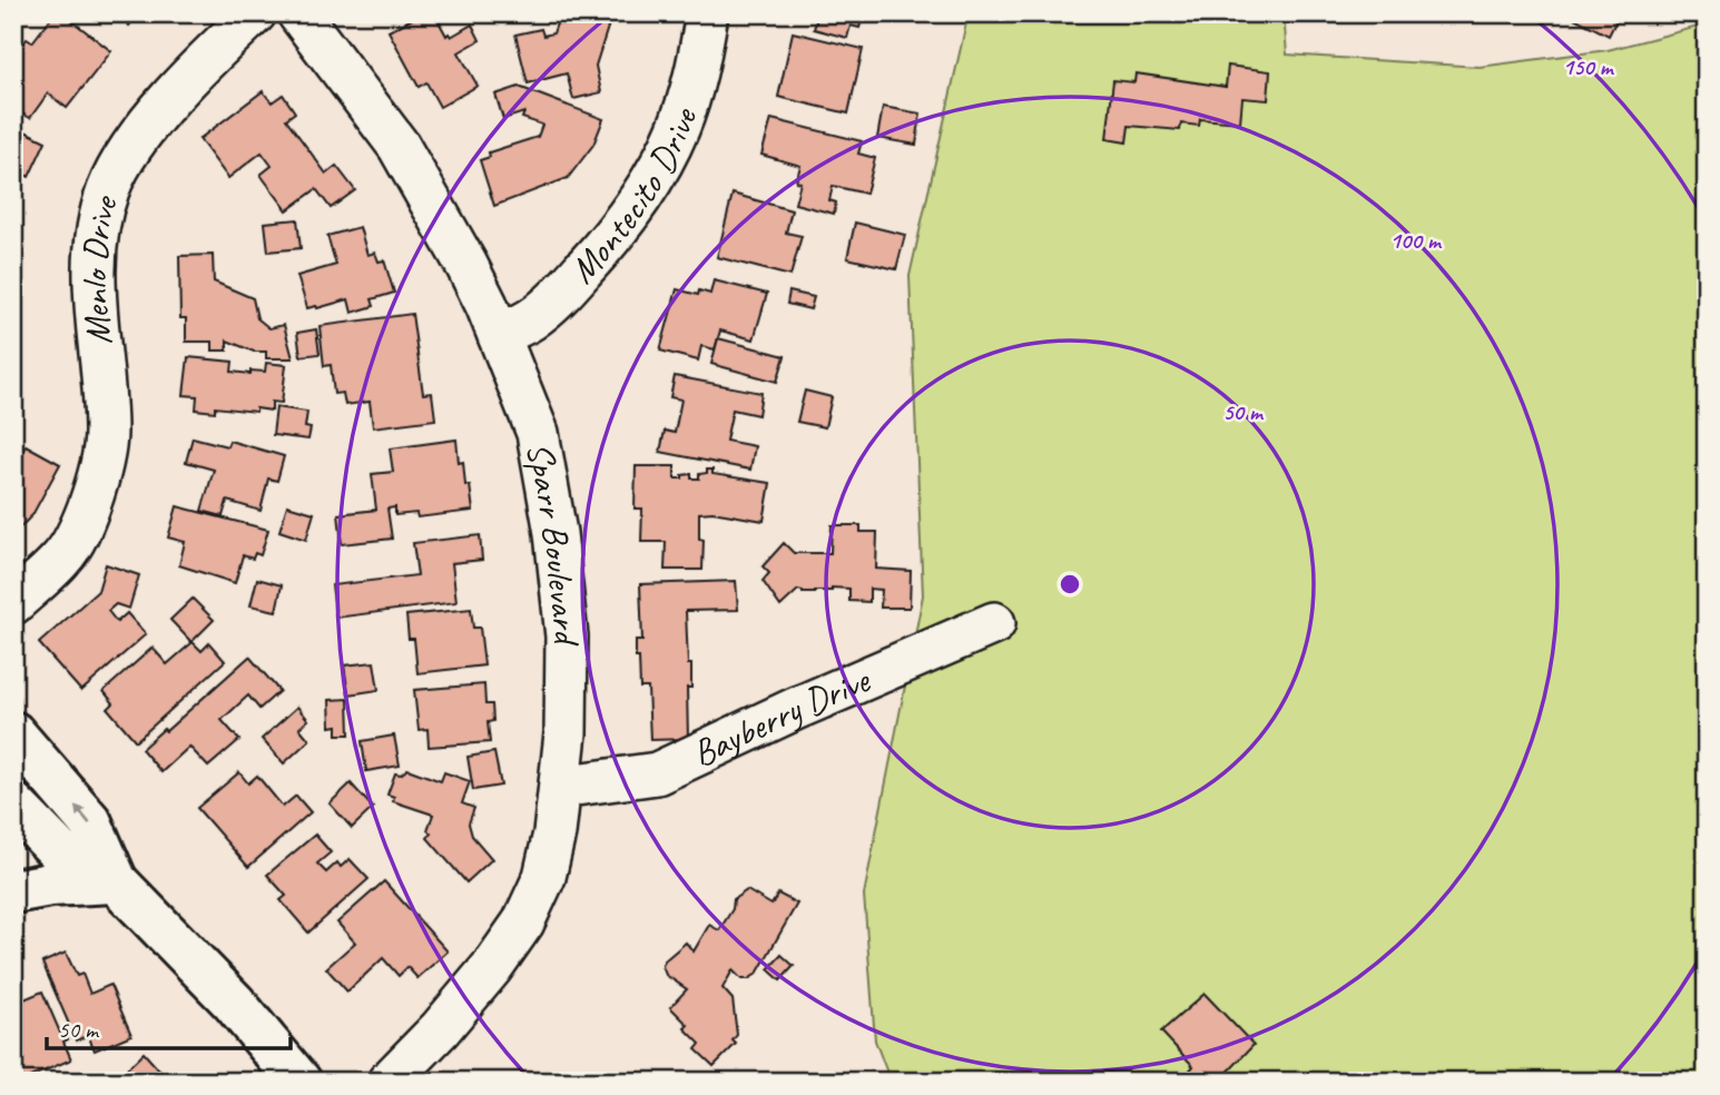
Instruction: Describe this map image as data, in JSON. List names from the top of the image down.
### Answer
{
  "streets": {
    "street": [
      "Montecito Drive",
      "Menlo Drive",
      "Sparr Boulevard",
      "Bayberry Drive"
    ]
  },
  "crossings": [
    ["Montecito Drive", "Sparr Boulevard"],
    ["Sparr Boulevard", "Bayberry Drive"]
  ],
  "scale_bar": "50 m",
  "rings": ["150 m", "100 m", "50 m"]
}
